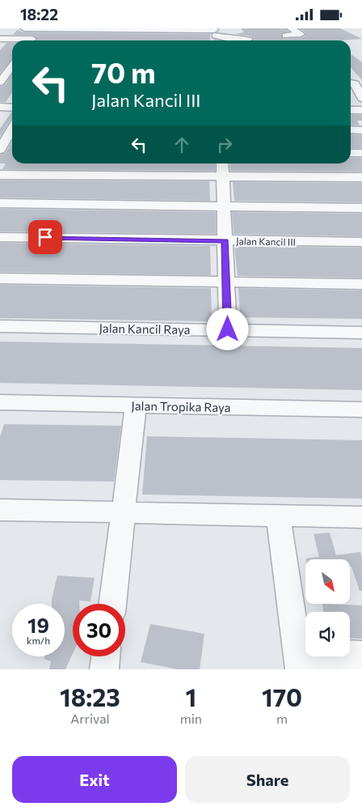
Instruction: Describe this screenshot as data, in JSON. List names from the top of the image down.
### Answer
{
  "streets": {
    "street": ["Jalan Kancil III", "Jalan Kancil Raya", "Jalan Tropika Raya"]
  },
  "north": "bottom right",
  "page": {
    "status": "18:22",
    "turn": ["70 m", "Jalan Kancil III"],
    "speed": "19 km/h",
    "limit": "30",
    "eta": [
      "18:23",
      "Arrival",
      "1",
      "min",
      "170",
      "m"
    ],
    "buttons": ["Exit", "Share"]
  }
}
